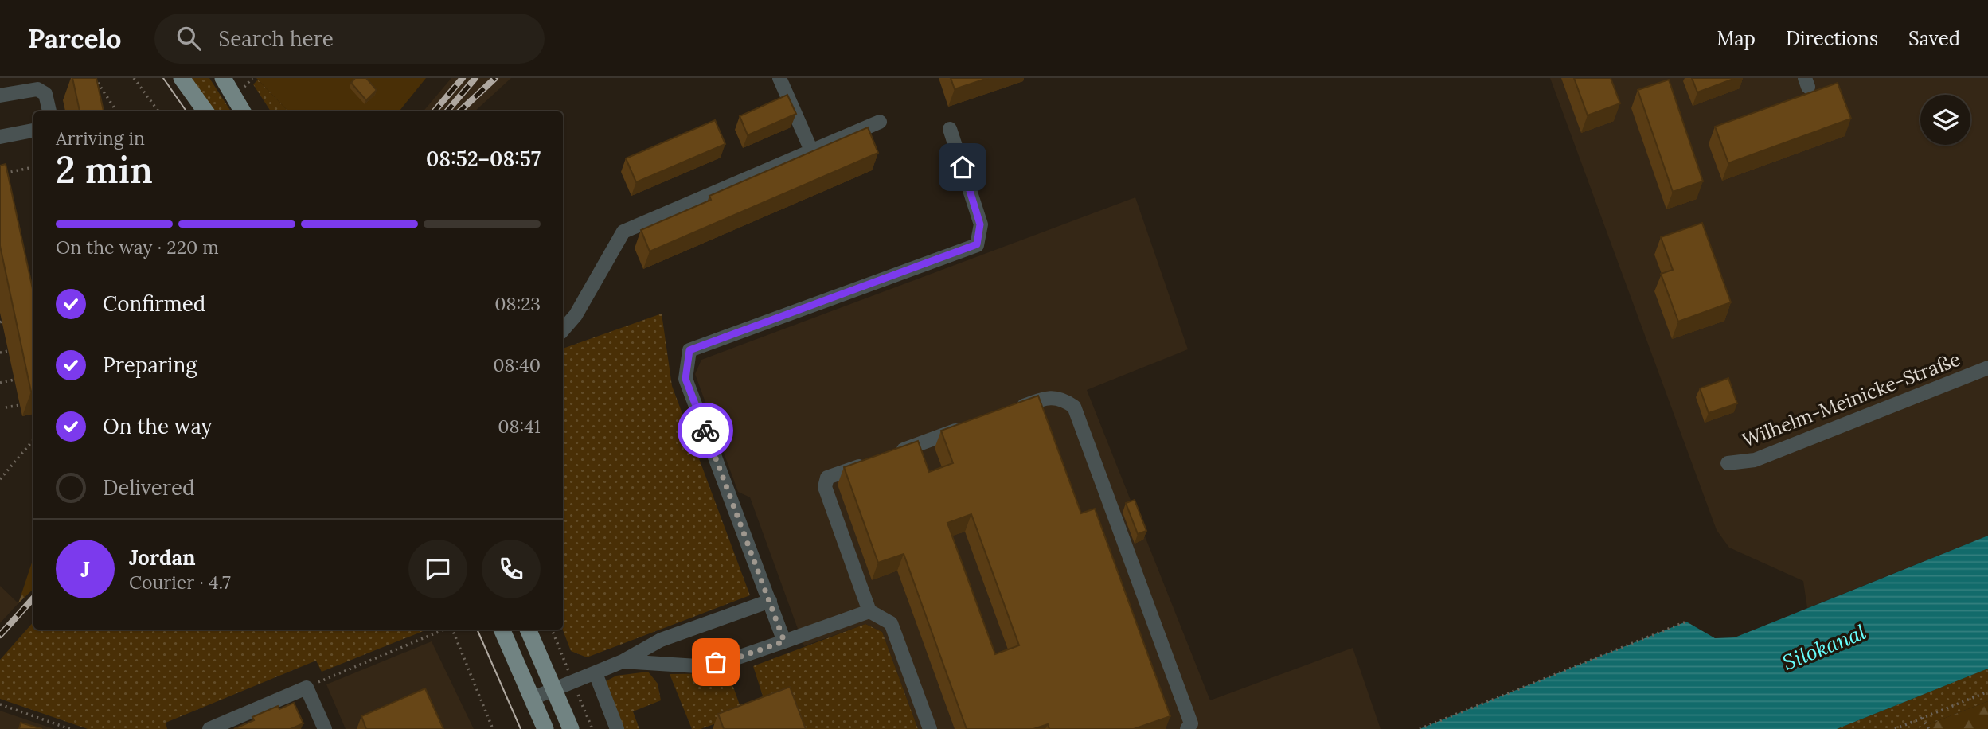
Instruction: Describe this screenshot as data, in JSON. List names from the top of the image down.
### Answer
{
  "streets": {
    "street": ["Wilhelm-Meinicke-Straße"]
  },
  "water": ["Silokanal"],
  "page": {
    "header": "Parcelo",
    "search": "Search here",
    "nav": ["Map", "Directions", "Saved"],
    "heading": ["2 min", "Arriving in", "08:52–08:57"],
    "panel": ["Jordan", "Courier · 4.7"],
    "bar": "On the way · 220 m",
    "list": [
      ["Confirmed", "08:23"],
      ["Preparing", "08:40"],
      ["On the way", "08:41"],
      "Delivered"
    ],
    "round": "J"
  }
}
